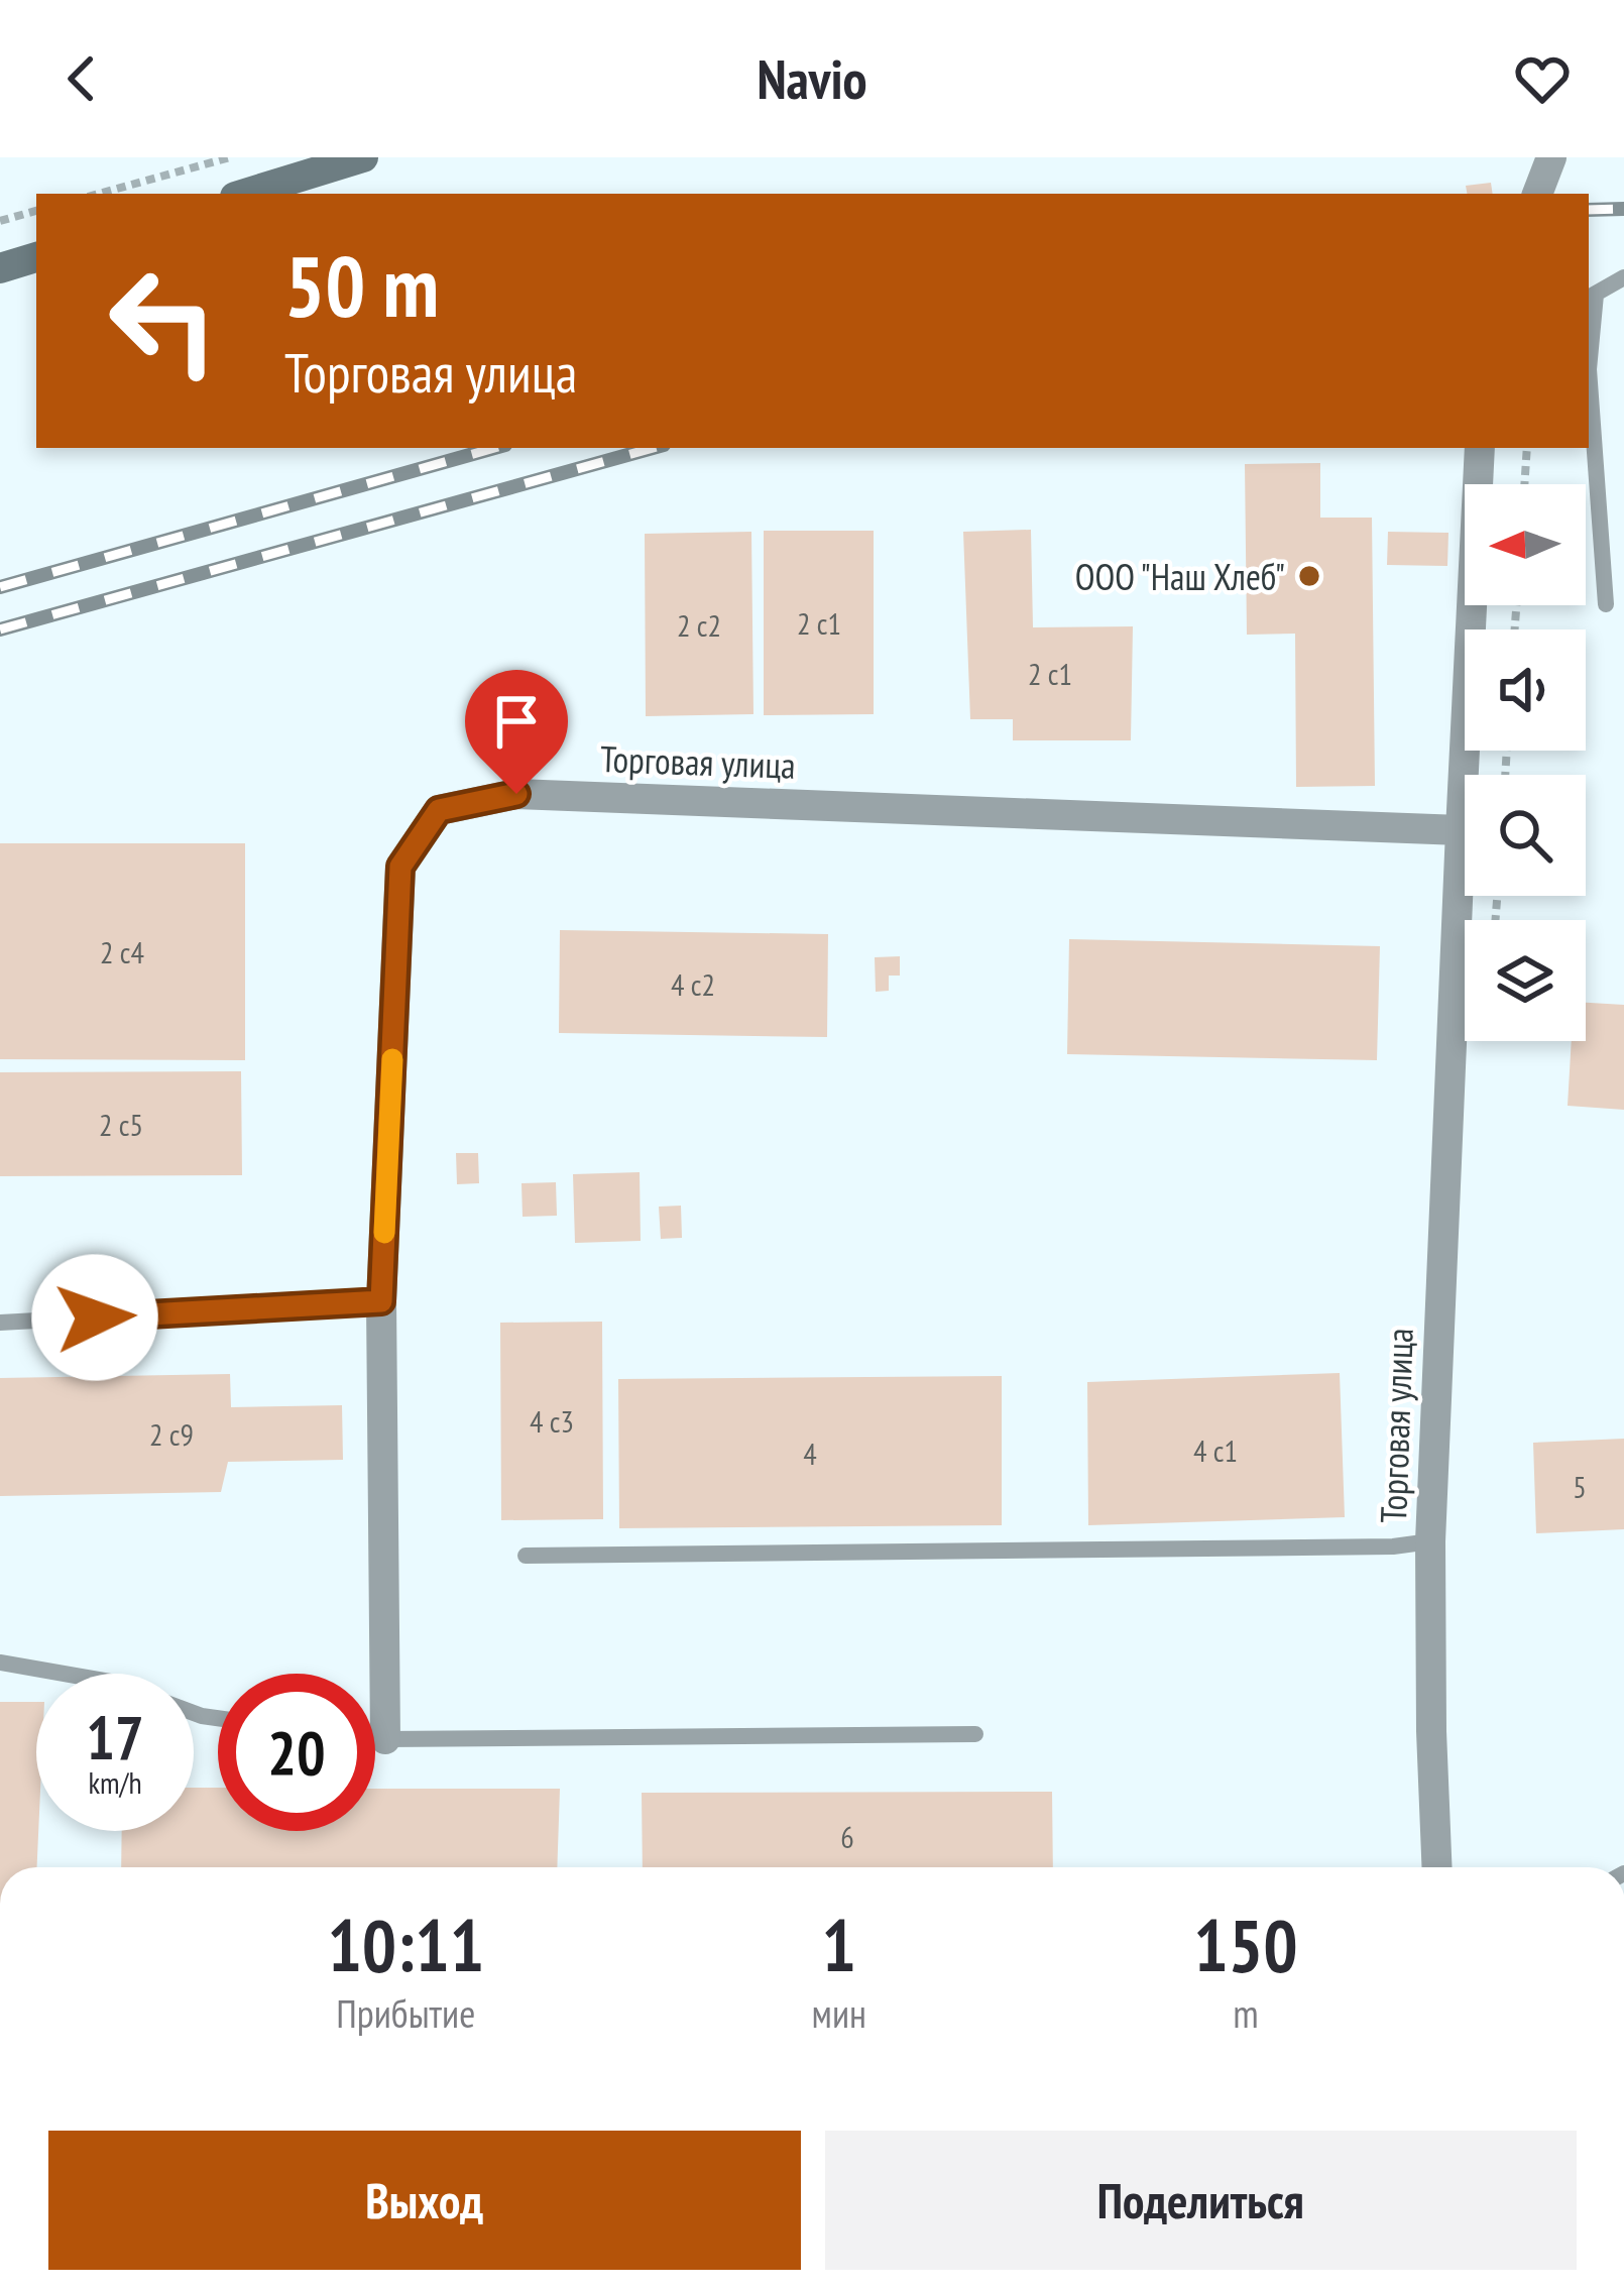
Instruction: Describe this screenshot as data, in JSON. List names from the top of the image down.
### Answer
{
  "streets": {
    "street": ["Торговая улица"]
  },
  "places": ["ООО \"Наш Хлеб\""],
  "house_numbers": [
    "2 с1",
    "2 с2",
    "2 с1",
    "2 с4",
    "4 с2",
    "2 с5",
    "4 с3",
    "2 с9",
    "4 с1",
    "4",
    "5",
    "6"
  ],
  "north": "left",
  "page": {
    "header": "Navio",
    "turn": ["50 m", "Торговая улица"],
    "speed": "17 km/h",
    "limit": "20",
    "eta": [
      "10:11",
      "Прибытие",
      "1",
      "мин",
      "150",
      "m"
    ],
    "buttons": ["Выход", "Поделиться"]
  }
}
